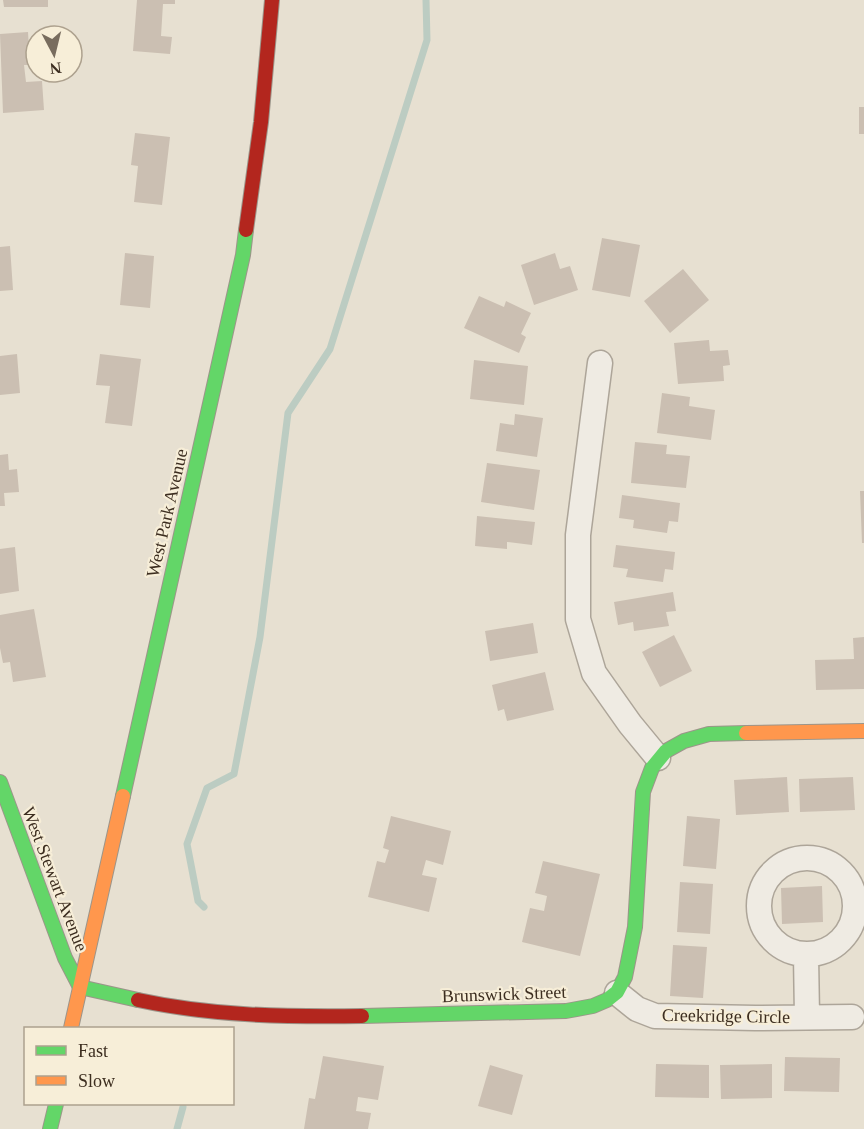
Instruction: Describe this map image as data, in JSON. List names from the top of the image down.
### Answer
{
  "streets": {
    "street": [
      "West Park Avenue",
      "West Stewart Avenue",
      "Brunswick Street",
      "Creekridge Circle"
    ]
  },
  "crossings": [
    ["West Park Avenue", "West Stewart Avenue"],
    ["West Park Avenue", "Brunswick Street"],
    ["West Stewart Avenue", "Brunswick Street"],
    ["Brunswick Street", "Creekridge Circle"]
  ],
  "legend": ["Fast", "Slow"],
  "north": "bottom"
}
